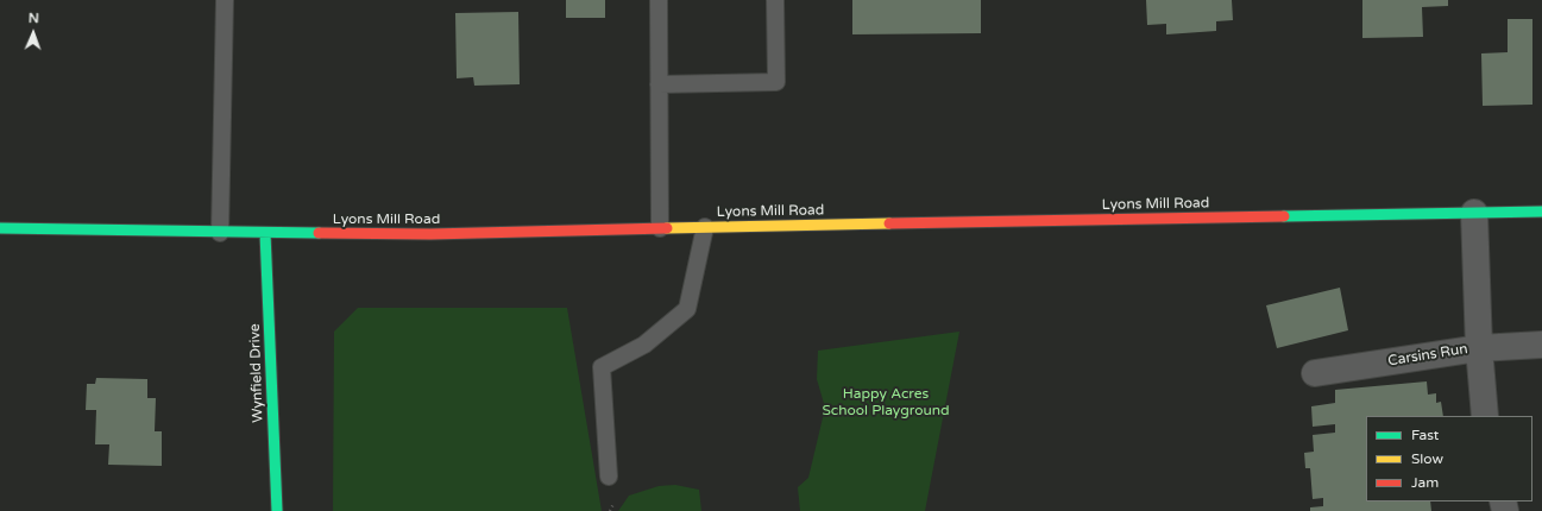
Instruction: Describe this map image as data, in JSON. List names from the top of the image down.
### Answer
{
  "streets": {
    "main road": ["Lyons Mill Road", "Wynfield Drive"],
    "street": ["Carsins Run"]
  },
  "crossings": [
    ["Lyons Mill Road", "Wynfield Drive"]
  ],
  "parks": ["Happy Acres School Playground"],
  "legend": ["Fast", "Slow", "Jam"],
  "north": "top"
}
